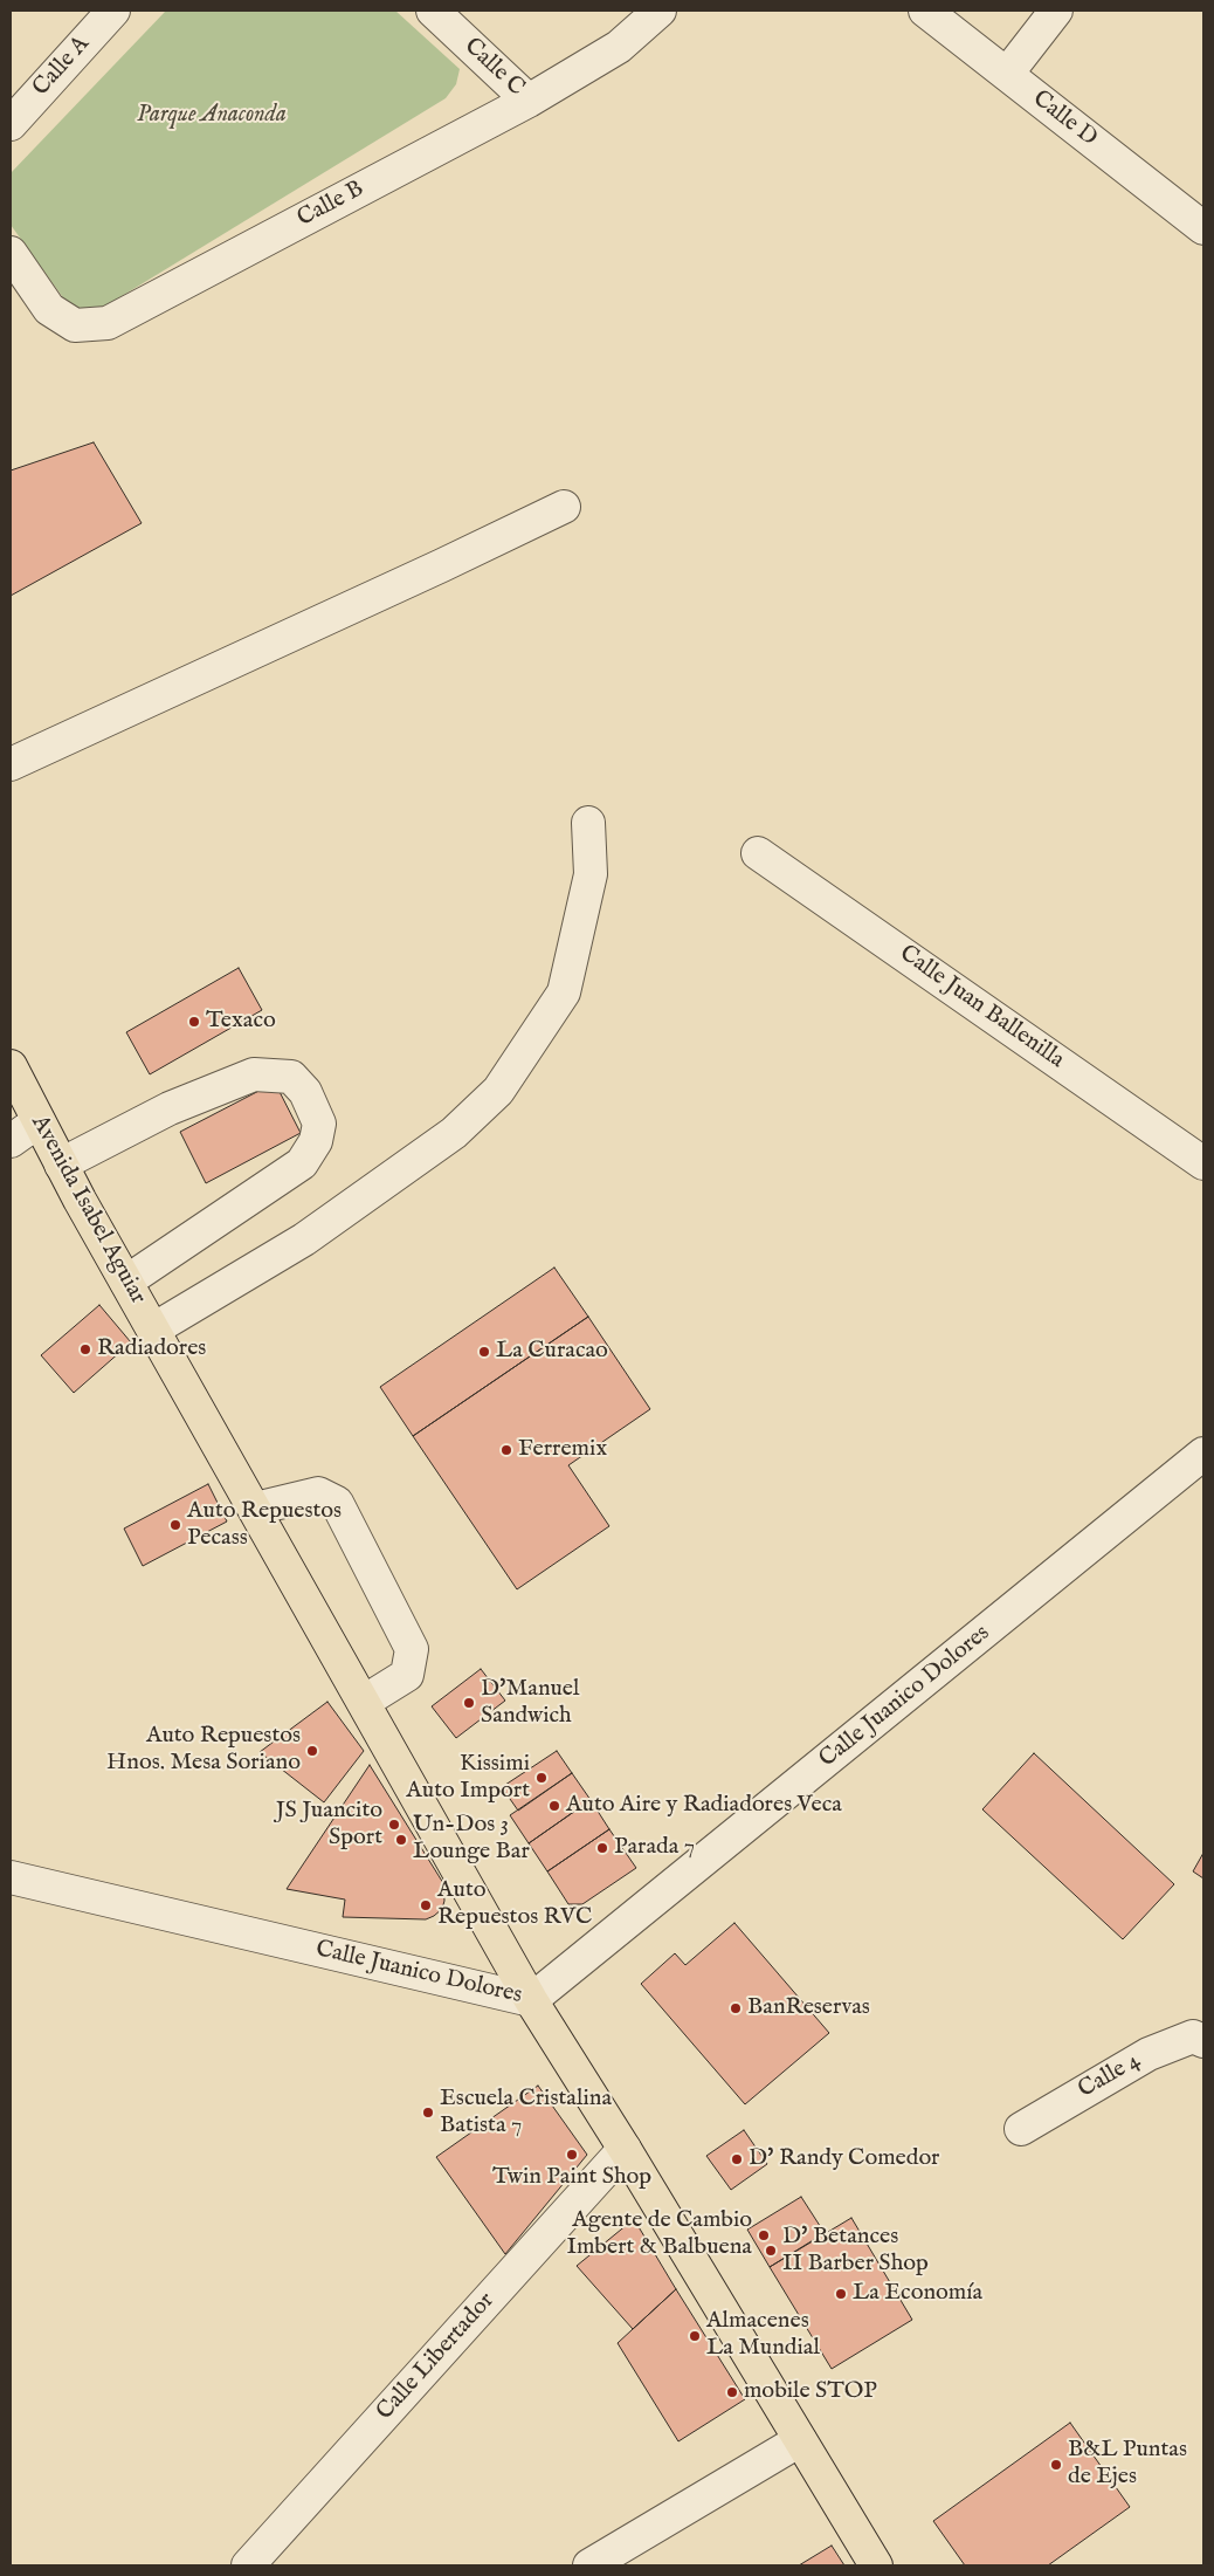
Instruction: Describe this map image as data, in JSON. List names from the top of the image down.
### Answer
{
  "streets": {
    "main road": ["Avenida Isabel Aguiar"],
    "street": [
      "Calle A",
      "Calle C",
      "Calle D",
      "Calle B",
      "Calle Juan Ballenilla",
      "Calle Juanico Dolores",
      "Calle 4",
      "Calle Libertador"
    ]
  },
  "crossings": [
    ["Calle C", "Calle B"],
    ["Avenida Isabel Aguiar", "Calle Juanico Dolores"],
    ["Avenida Isabel Aguiar", "Calle Libertador"]
  ],
  "parks": ["Parque Anaconda"],
  "places": [
    "Texaco",
    "Radiadores",
    "La Curacao",
    "Ferremix",
    "Auto Repuestos Pecass",
    "D'Manuel Sandwich",
    "Auto Repuestos Hnos. Mesa Soriano",
    "Kissimi Auto Import",
    "Auto Aire y Radiadores Veca",
    "JS Juancito Sport",
    "Un-Dos 3 Lounge Bar",
    "Parada 7",
    "Auto Repuestos RVC",
    "BanReservas",
    "Escuela Cristalina Batista 7",
    "Twin Paint Shop",
    "D' Randy Comedor",
    "Agente de Cambio Imbert & Balbuena",
    "D' Betances II Barber Shop",
    "La Economía",
    "Almacenes La Mundial",
    "mobile STOP",
    "B&L Puntas de Ejes"
  ]
}
